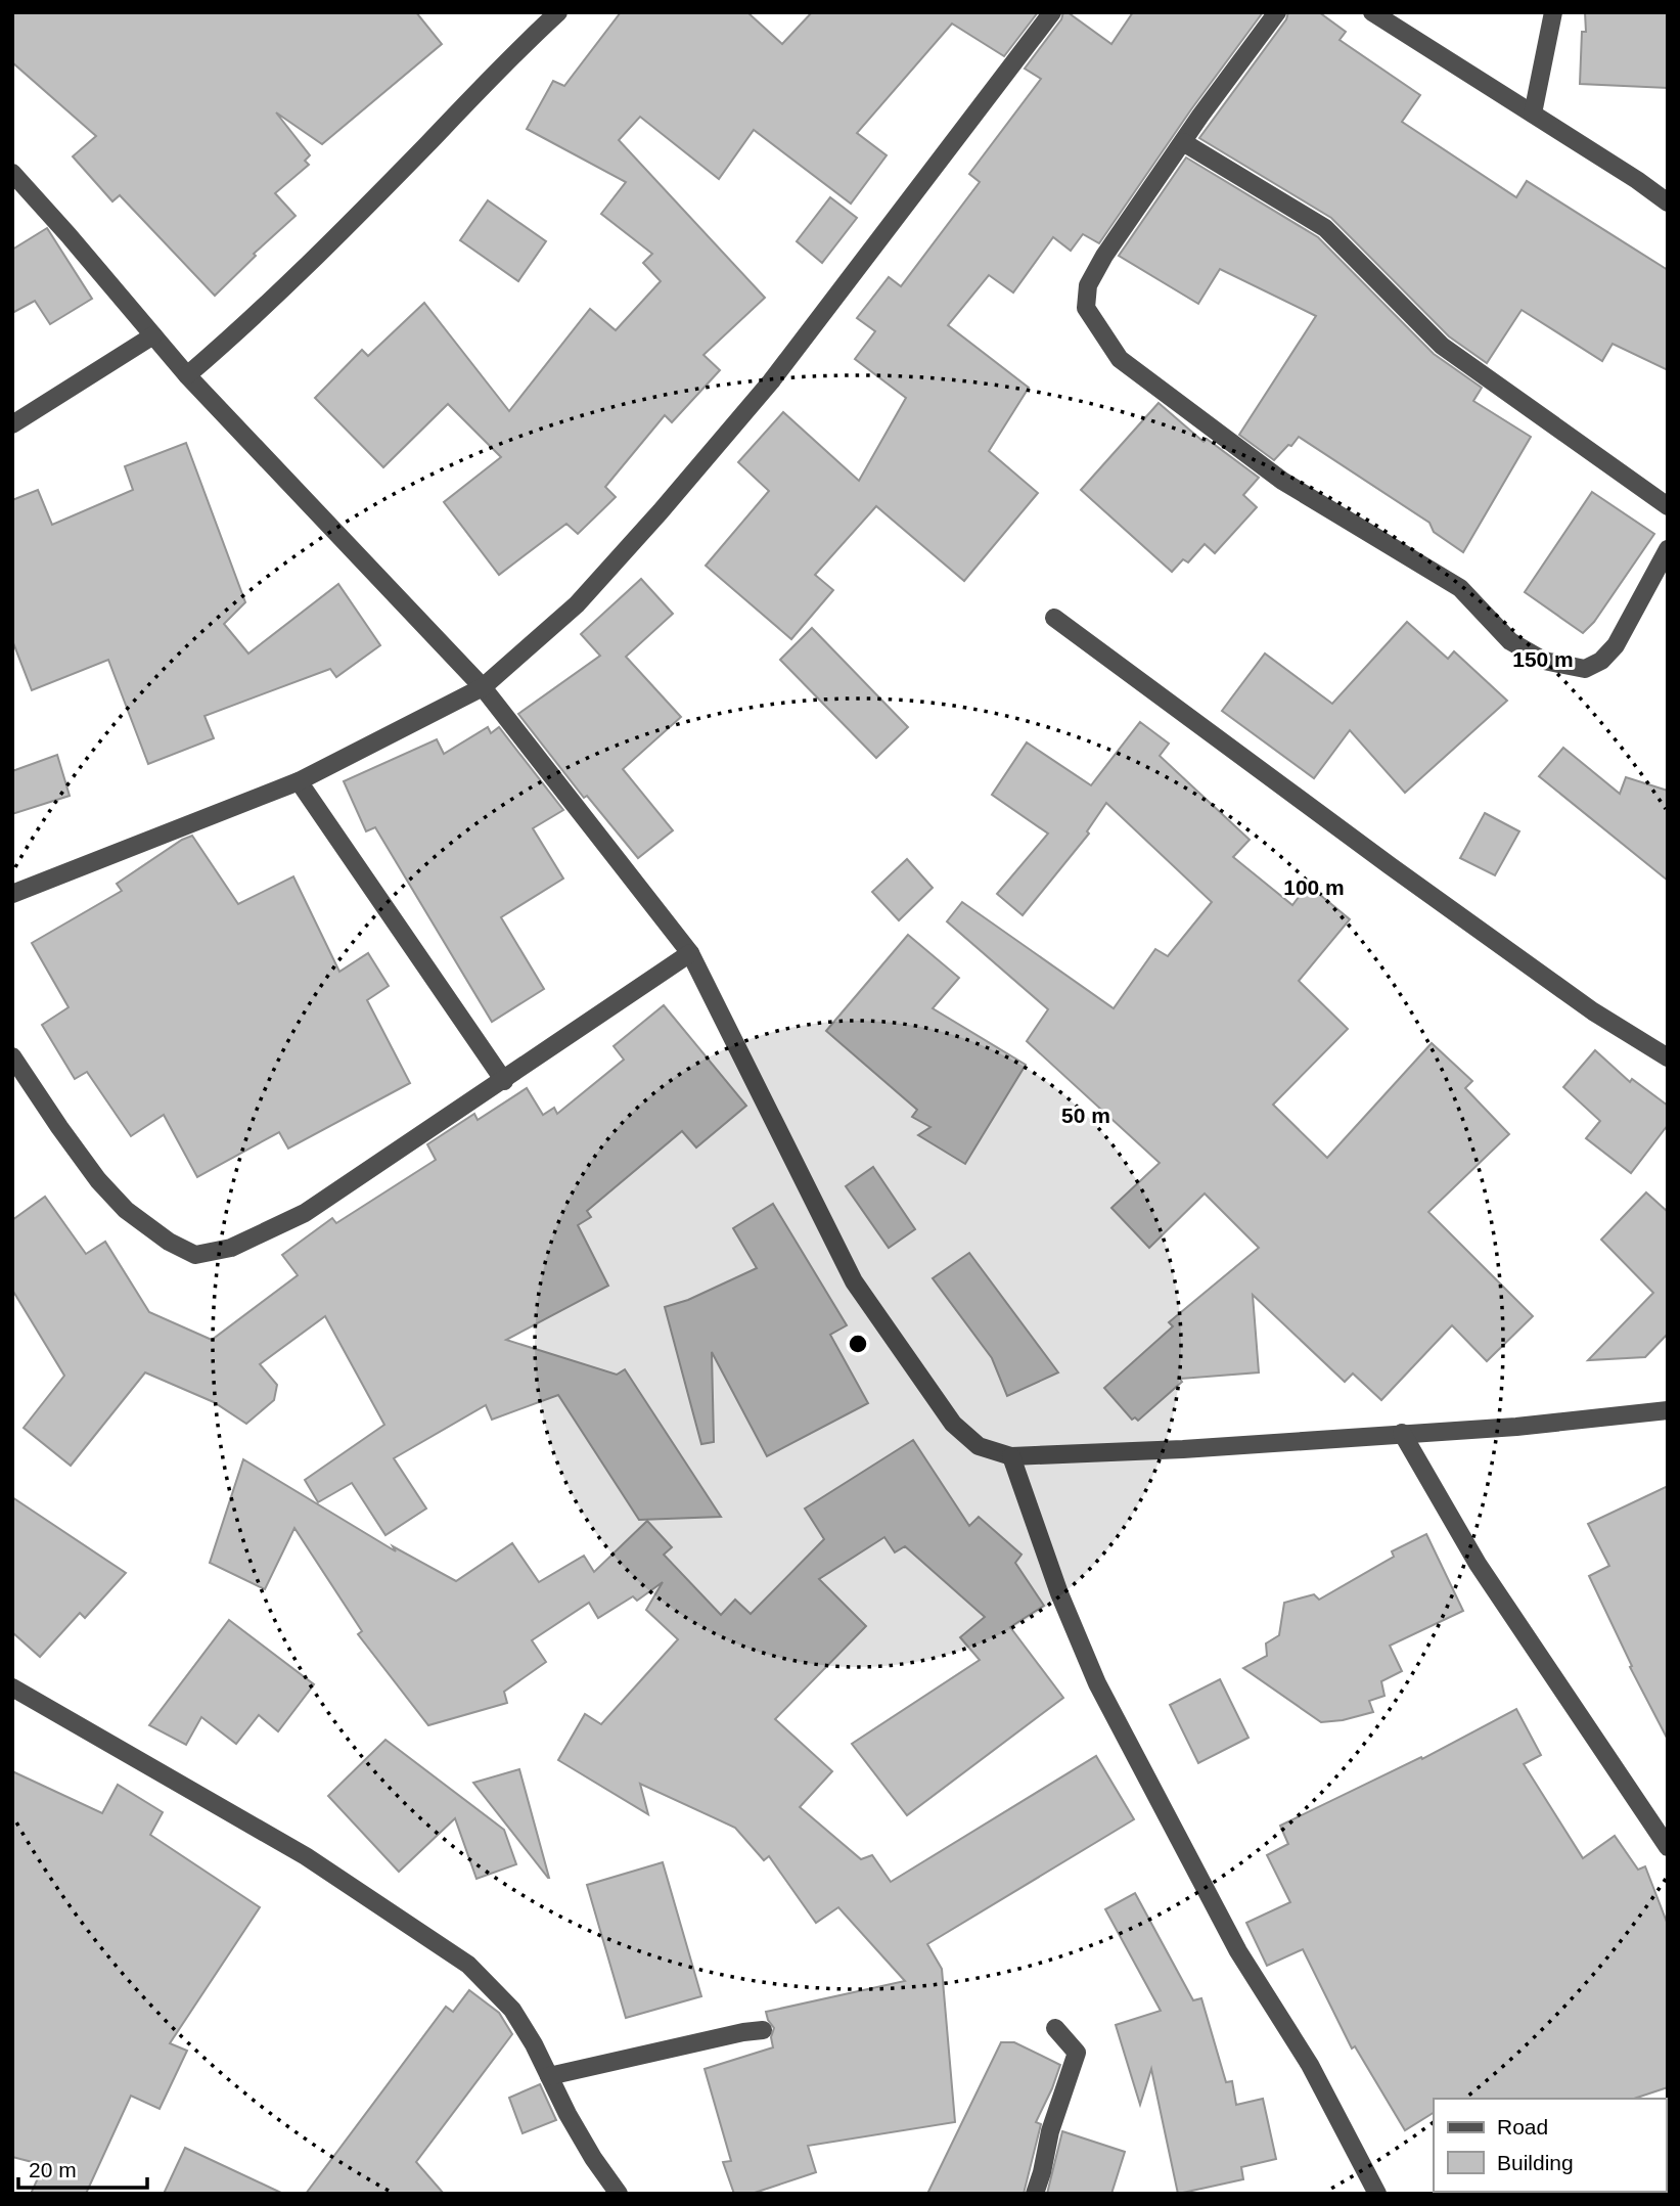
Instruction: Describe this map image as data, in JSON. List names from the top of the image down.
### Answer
{
  "legend": ["Road", "Building"],
  "scale_bar": "20 m",
  "rings": ["150 m", "100 m", "50 m"]
}
